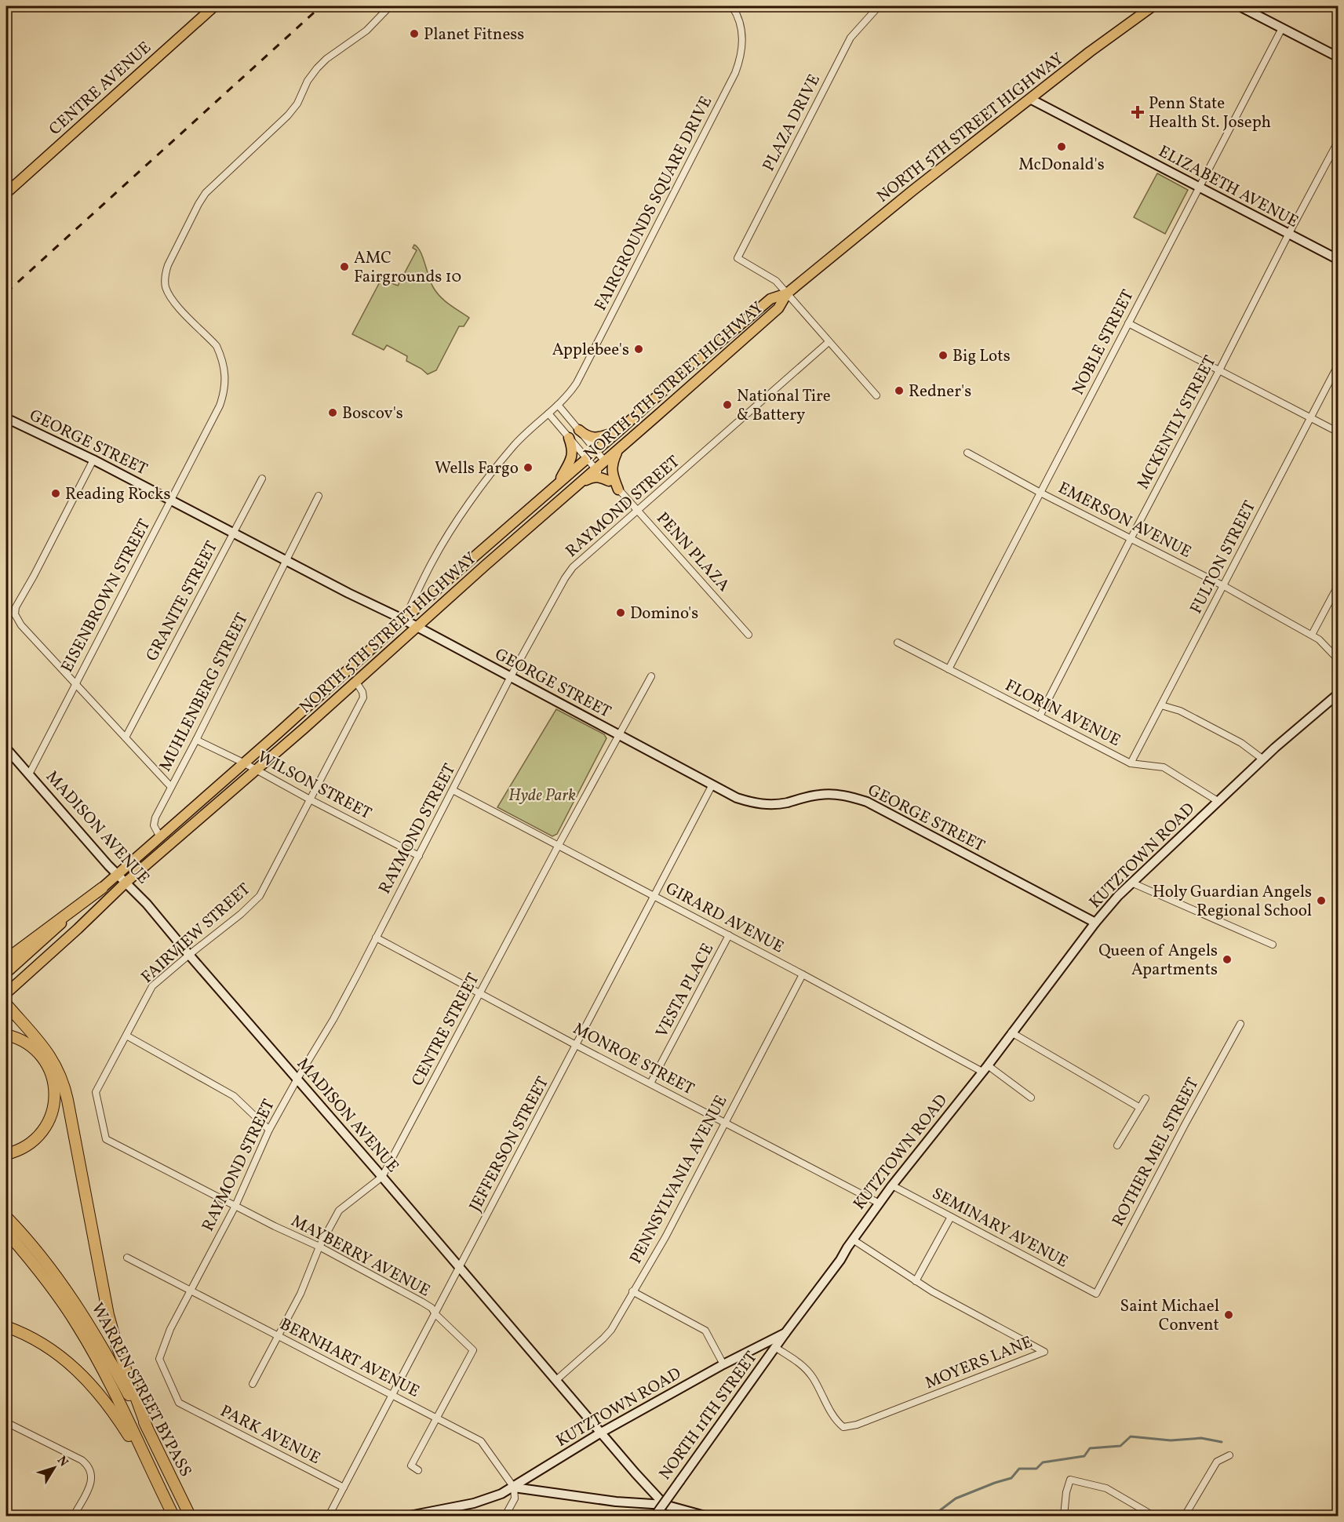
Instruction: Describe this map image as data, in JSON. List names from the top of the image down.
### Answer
{
  "streets": {
    "highway": ["WARREN STREET BYPASS"],
    "main road": ["CENTRE AVENUE", "NORTH 5TH STREET HIGHWAY"],
    "street": [
      "PLAZA DRIVE",
      "ELIZABETH AVENUE",
      "FAIRGROUNDS SQUARE DRIVE",
      "NOBLE STREET",
      "MCKENTLY STREET",
      "GEORGE STREET",
      "RAYMOND STREET",
      "EMERSON AVENUE",
      "PENN PLAZA",
      "FULTON STREET",
      "EISENBROWN STREET",
      "GRANITE STREET",
      "MUHLENBERG STREET",
      "FLORIN AVENUE",
      "WILSON STREET",
      "MADISON AVENUE",
      "KUTZTOWN ROAD",
      "GIRARD AVENUE",
      "FAIRVIEW STREET",
      "VESTA PLACE",
      "CENTRE STREET",
      "MONROE STREET",
      "JEFFERSON STREET",
      "ROTHER MEL STREET",
      "PENNSYLVANIA AVENUE",
      "SEMINARY AVENUE",
      "MAYBERRY AVENUE",
      "BERNHART AVENUE",
      "MOYERS LANE",
      "NORTH 11TH STREET",
      "PARK AVENUE"
    ]
  },
  "crossings": [
    ["PLAZA DRIVE", "NORTH 5TH STREET HIGHWAY"],
    ["NORTH 5TH STREET HIGHWAY", "ELIZABETH AVENUE"],
    ["NORTH 5TH STREET HIGHWAY", "FAIRGROUNDS SQUARE DRIVE"],
    ["NORTH 5TH STREET HIGHWAY", "GEORGE STREET"],
    ["NORTH 5TH STREET HIGHWAY", "PENN PLAZA"],
    ["NORTH 5TH STREET HIGHWAY", "MUHLENBERG STREET"],
    ["NORTH 5TH STREET HIGHWAY", "WILSON STREET"],
    ["NORTH 5TH STREET HIGHWAY", "MADISON AVENUE"],
    ["NORTH 5TH STREET HIGHWAY", "FAIRVIEW STREET"],
    ["ELIZABETH AVENUE", "NOBLE STREET"],
    ["ELIZABETH AVENUE", "MCKENTLY STREET"],
    ["FAIRGROUNDS SQUARE DRIVE", "GEORGE STREET"],
    ["NOBLE STREET", "EMERSON AVENUE"],
    ["NOBLE STREET", "FLORIN AVENUE"],
    ["MCKENTLY STREET", "EMERSON AVENUE"],
    ["MCKENTLY STREET", "FLORIN AVENUE"],
    ["GEORGE STREET", "RAYMOND STREET"],
    ["GEORGE STREET", "EISENBROWN STREET"],
    ["GEORGE STREET", "GRANITE STREET"],
    ["GEORGE STREET", "MUHLENBERG STREET"],
    ["GEORGE STREET", "KUTZTOWN ROAD"],
    ["GEORGE STREET", "CENTRE STREET"],
    ["GEORGE STREET", "JEFFERSON STREET"],
    ["RAYMOND STREET", "PENN PLAZA"],
    ["RAYMOND STREET", "WILSON STREET"],
    ["RAYMOND STREET", "MADISON AVENUE"],
    ["RAYMOND STREET", "GIRARD AVENUE"],
    ["RAYMOND STREET", "MONROE STREET"],
    ["RAYMOND STREET", "MAYBERRY AVENUE"],
    ["RAYMOND STREET", "BERNHART AVENUE"],
    ["RAYMOND STREET", "PARK AVENUE"],
    ["EMERSON AVENUE", "FULTON STREET"],
    ["FULTON STREET", "FLORIN AVENUE"],
    ["EISENBROWN STREET", "MADISON AVENUE"],
    ["MUHLENBERG STREET", "WILSON STREET"],
    ["FLORIN AVENUE", "KUTZTOWN ROAD"],
    ["WILSON STREET", "FAIRVIEW STREET"],
    ["MADISON AVENUE", "KUTZTOWN ROAD"],
    ["MADISON AVENUE", "FAIRVIEW STREET"],
    ["MADISON AVENUE", "CENTRE STREET"],
    ["MADISON AVENUE", "JEFFERSON STREET"],
    ["MADISON AVENUE", "PENNSYLVANIA AVENUE"],
    ["KUTZTOWN ROAD", "GIRARD AVENUE"],
    ["KUTZTOWN ROAD", "MONROE STREET"],
    ["KUTZTOWN ROAD", "SEMINARY AVENUE"],
    ["KUTZTOWN ROAD", "BERNHART AVENUE"],
    ["KUTZTOWN ROAD", "MOYERS LANE"],
    ["KUTZTOWN ROAD", "NORTH 11TH STREET"],
    ["GIRARD AVENUE", "VESTA PLACE"],
    ["GIRARD AVENUE", "CENTRE STREET"],
    ["GIRARD AVENUE", "JEFFERSON STREET"],
    ["GIRARD AVENUE", "PENNSYLVANIA AVENUE"],
    ["FAIRVIEW STREET", "MAYBERRY AVENUE"],
    ["VESTA PLACE", "MONROE STREET"],
    ["CENTRE STREET", "MONROE STREET"],
    ["CENTRE STREET", "MAYBERRY AVENUE"],
    ["CENTRE STREET", "BERNHART AVENUE"],
    ["MONROE STREET", "JEFFERSON STREET"],
    ["MONROE STREET", "PENNSYLVANIA AVENUE"],
    ["JEFFERSON STREET", "MAYBERRY AVENUE"],
    ["JEFFERSON STREET", "BERNHART AVENUE"],
    ["JEFFERSON STREET", "PARK AVENUE"],
    ["ROTHER MEL STREET", "SEMINARY AVENUE"],
    ["MAYBERRY AVENUE", "BERNHART AVENUE"],
    ["MOYERS LANE", "NORTH 11TH STREET"]
  ],
  "parks": ["Hyde Park"],
  "places": {
    "other": [
      "Planet Fitness",
      "McDonald's",
      "AMC Fairgrounds 10",
      "Applebee's",
      "Big Lots",
      "Redner's",
      "National Tire & Battery",
      "Boscov's",
      "Wells Fargo",
      "Reading Rocks",
      "Domino's",
      "Holy Guardian Angels Regional School",
      "Queen of Angels Apartments",
      "Saint Michael Convent"
    ],
    "health": ["Penn State Health St. Joseph"]
  },
  "north": "top right"
}
